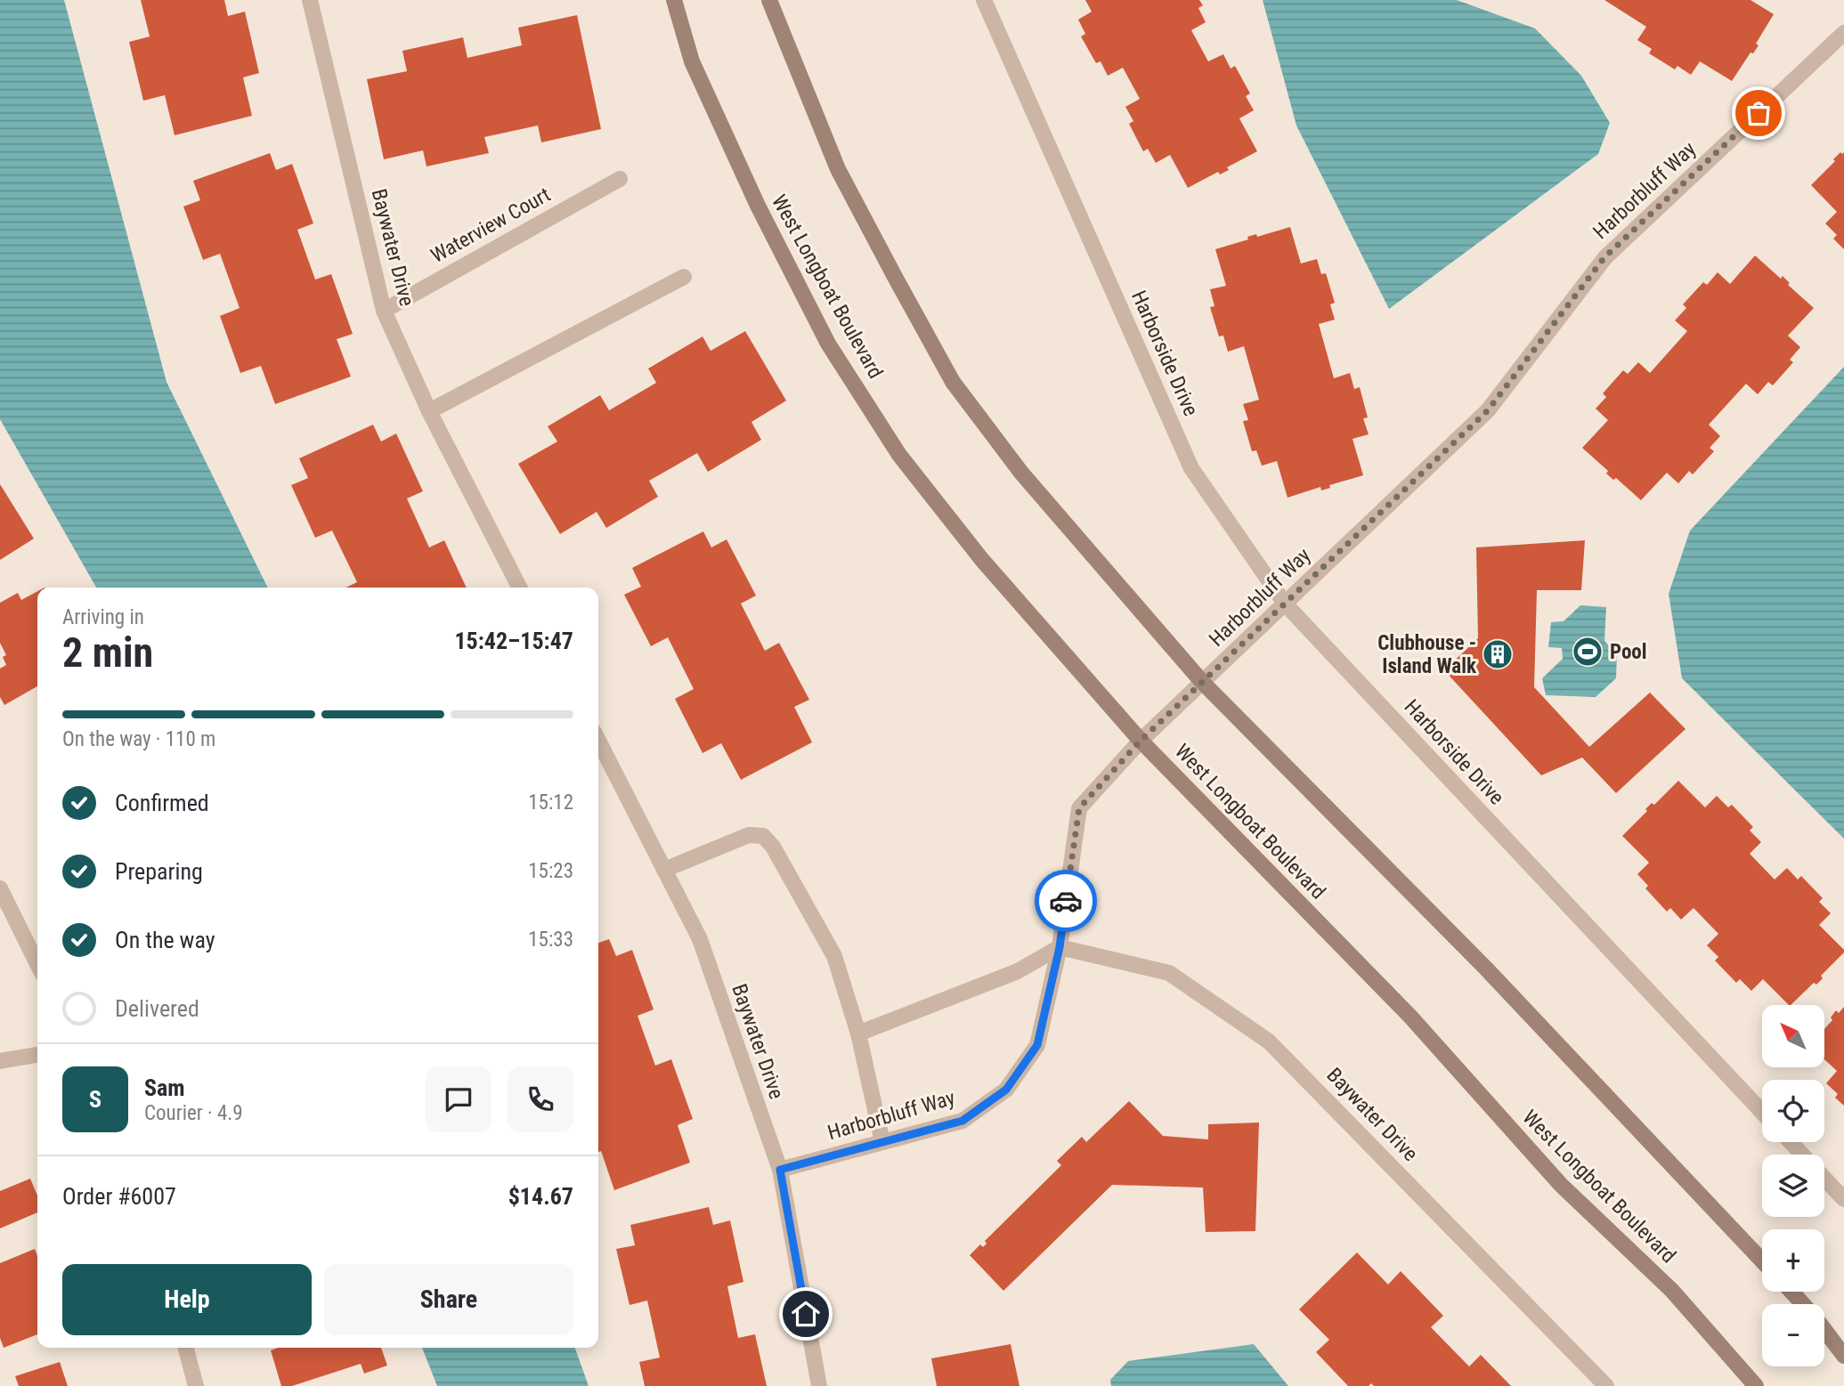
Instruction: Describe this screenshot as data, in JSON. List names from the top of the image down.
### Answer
{
  "streets": {
    "street": [
      "Harborbluff Way",
      "Waterview Court",
      "Baywater Drive",
      "West Longboat Boulevard",
      "Harborside Drive"
    ]
  },
  "crossings": [
    ["Harborbluff Way", "Baywater Drive"],
    ["Harborbluff Way", "West Longboat Boulevard"],
    ["Harborbluff Way", "Harborside Drive"],
    ["Waterview Court", "Baywater Drive"]
  ],
  "places": {
    "sports": ["Pool"],
    "building": ["Clubhouse - Island Walk"]
  },
  "north": "top left",
  "page": {
    "heading": ["2 min", "Arriving in", "15:42–15:47"],
    "panel": [
      "Sam",
      "Courier · 4.9",
      "Order #6007",
      "$14.67"
    ],
    "bar": "On the way · 110 m",
    "list": [
      ["Confirmed", "15:12"],
      ["Preparing", "15:23"],
      ["On the way", "15:33"],
      "Delivered"
    ],
    "map_buttons": ["+", "−"],
    "round": "S",
    "buttons": ["Help", "Share"]
  }
}
